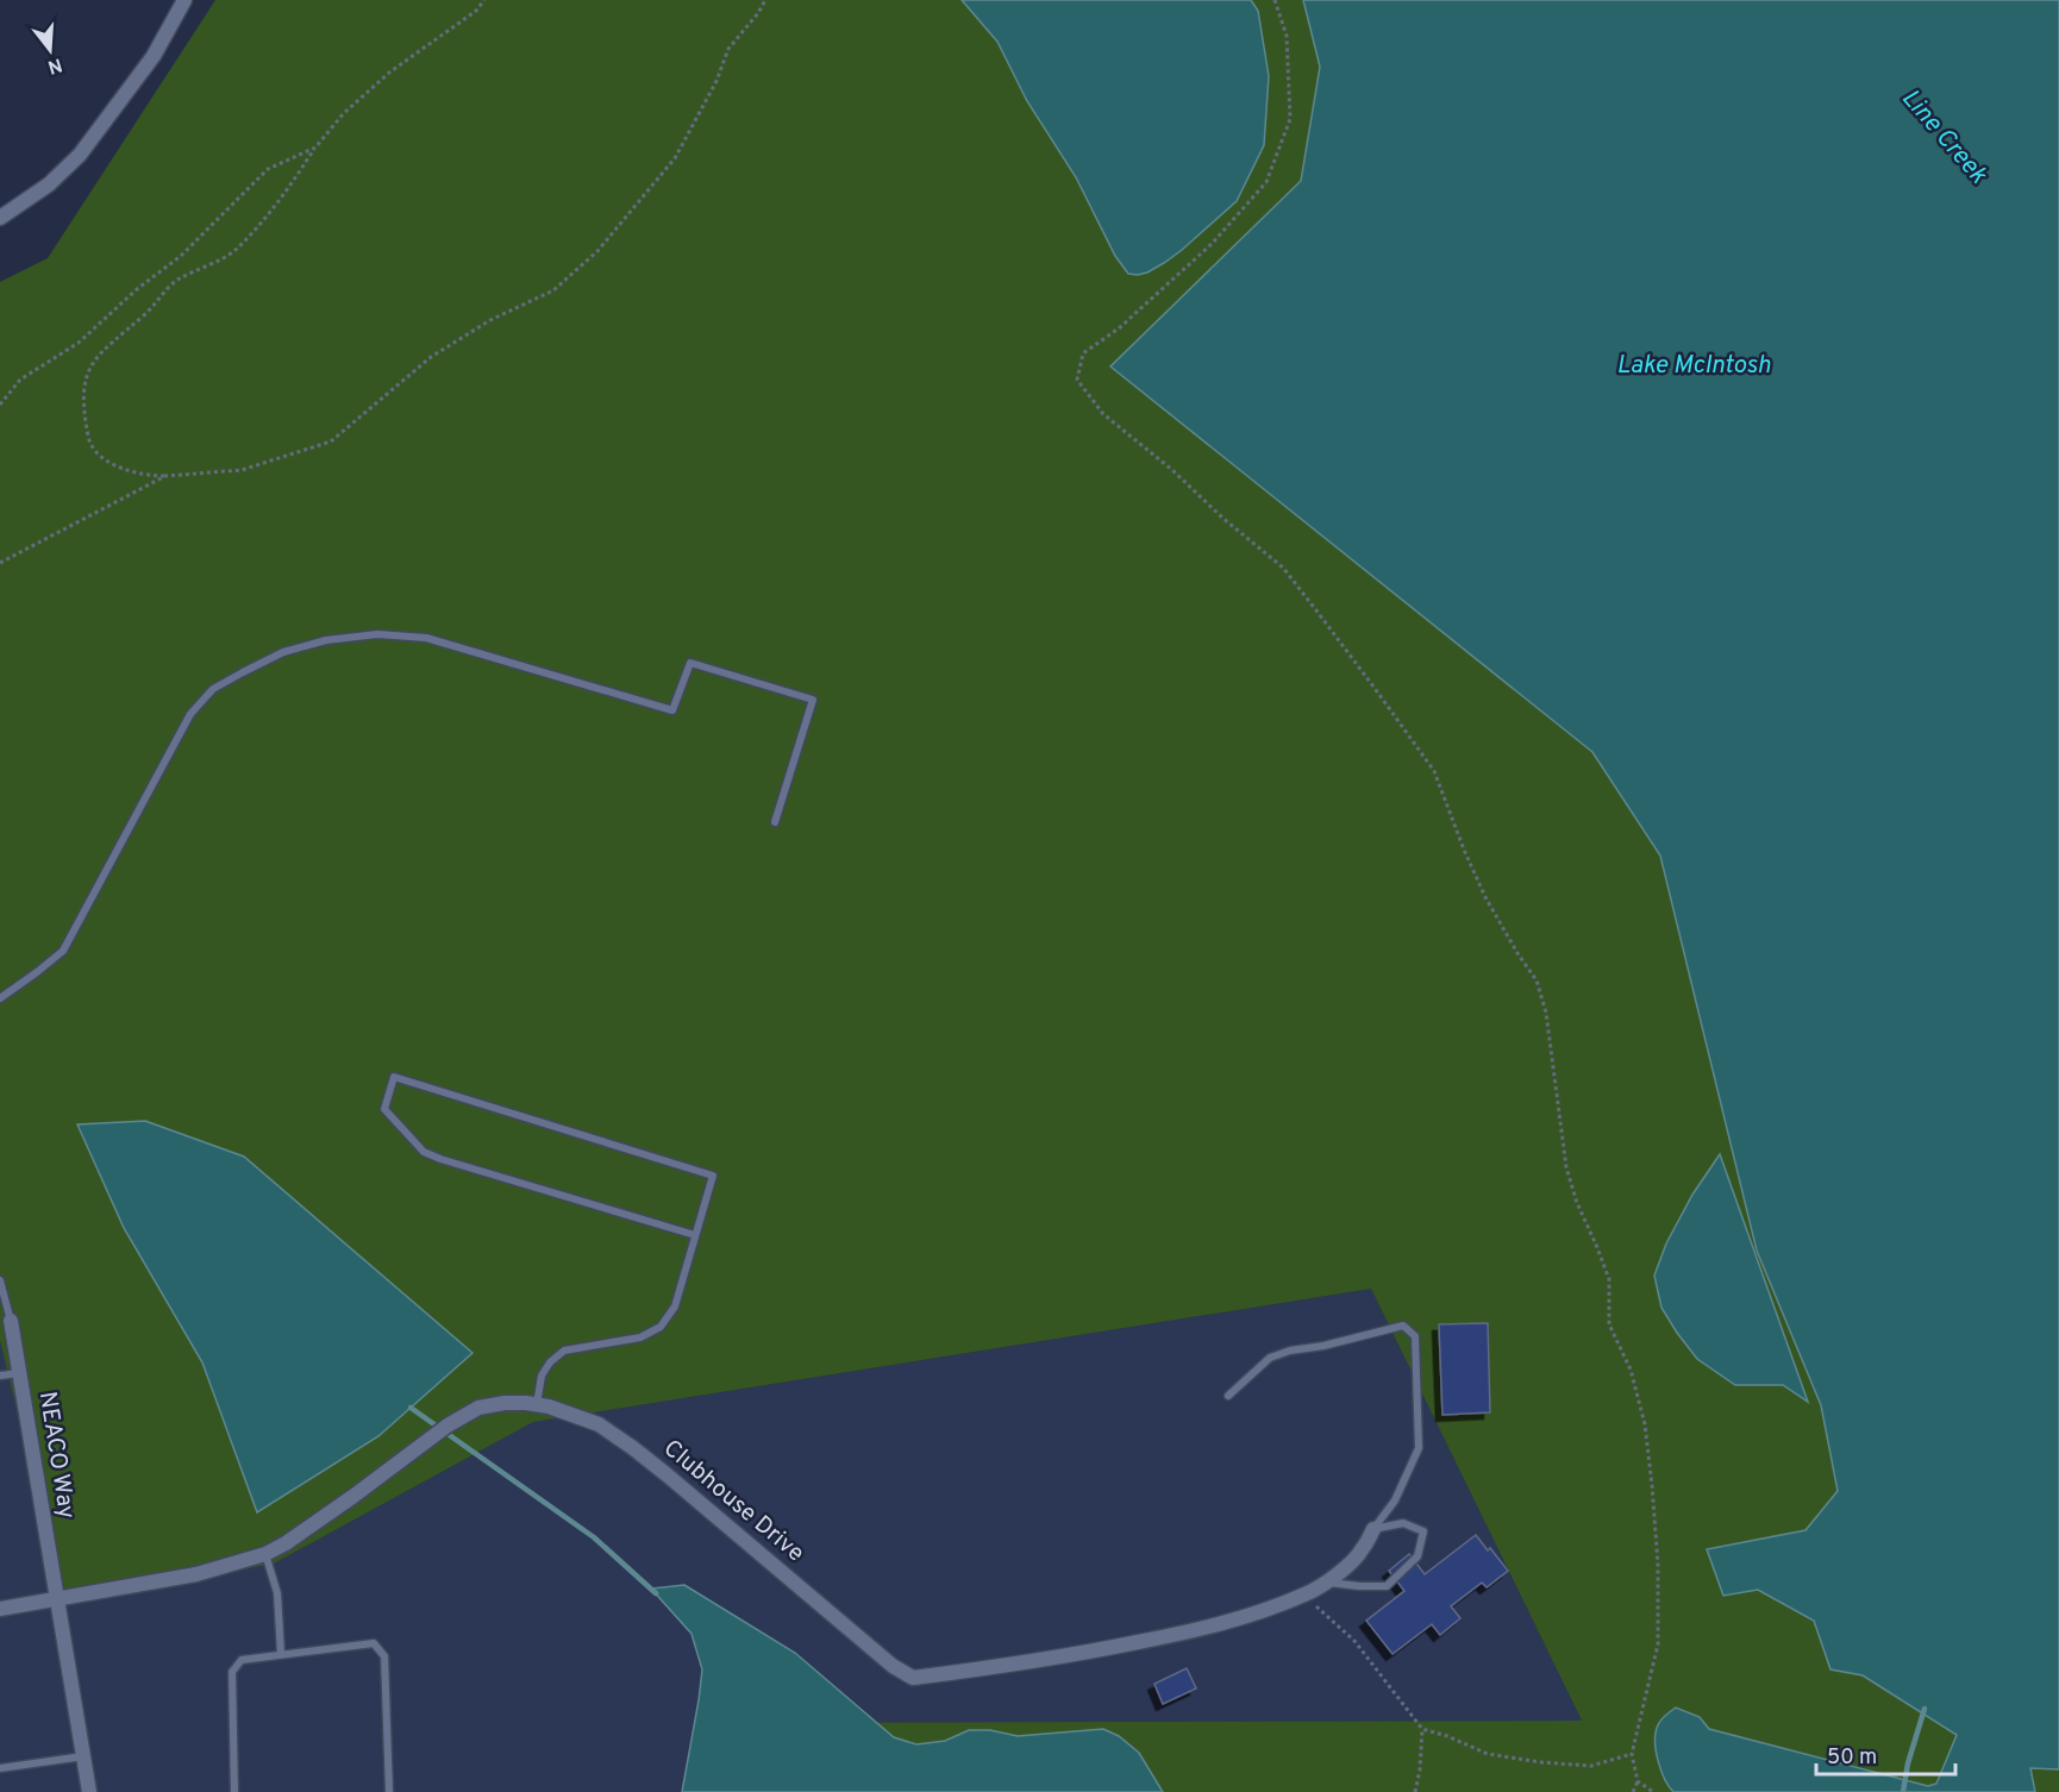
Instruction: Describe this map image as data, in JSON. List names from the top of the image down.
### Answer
{
  "streets": {
    "street": ["NEACO Way", "Clubhouse Drive"]
  },
  "crossings": [
    ["NEACO Way", "Clubhouse Drive"]
  ],
  "water": ["Line Creek", "Lake McIntosh"],
  "scale_bar": "50 m",
  "north": "bottom"
}
